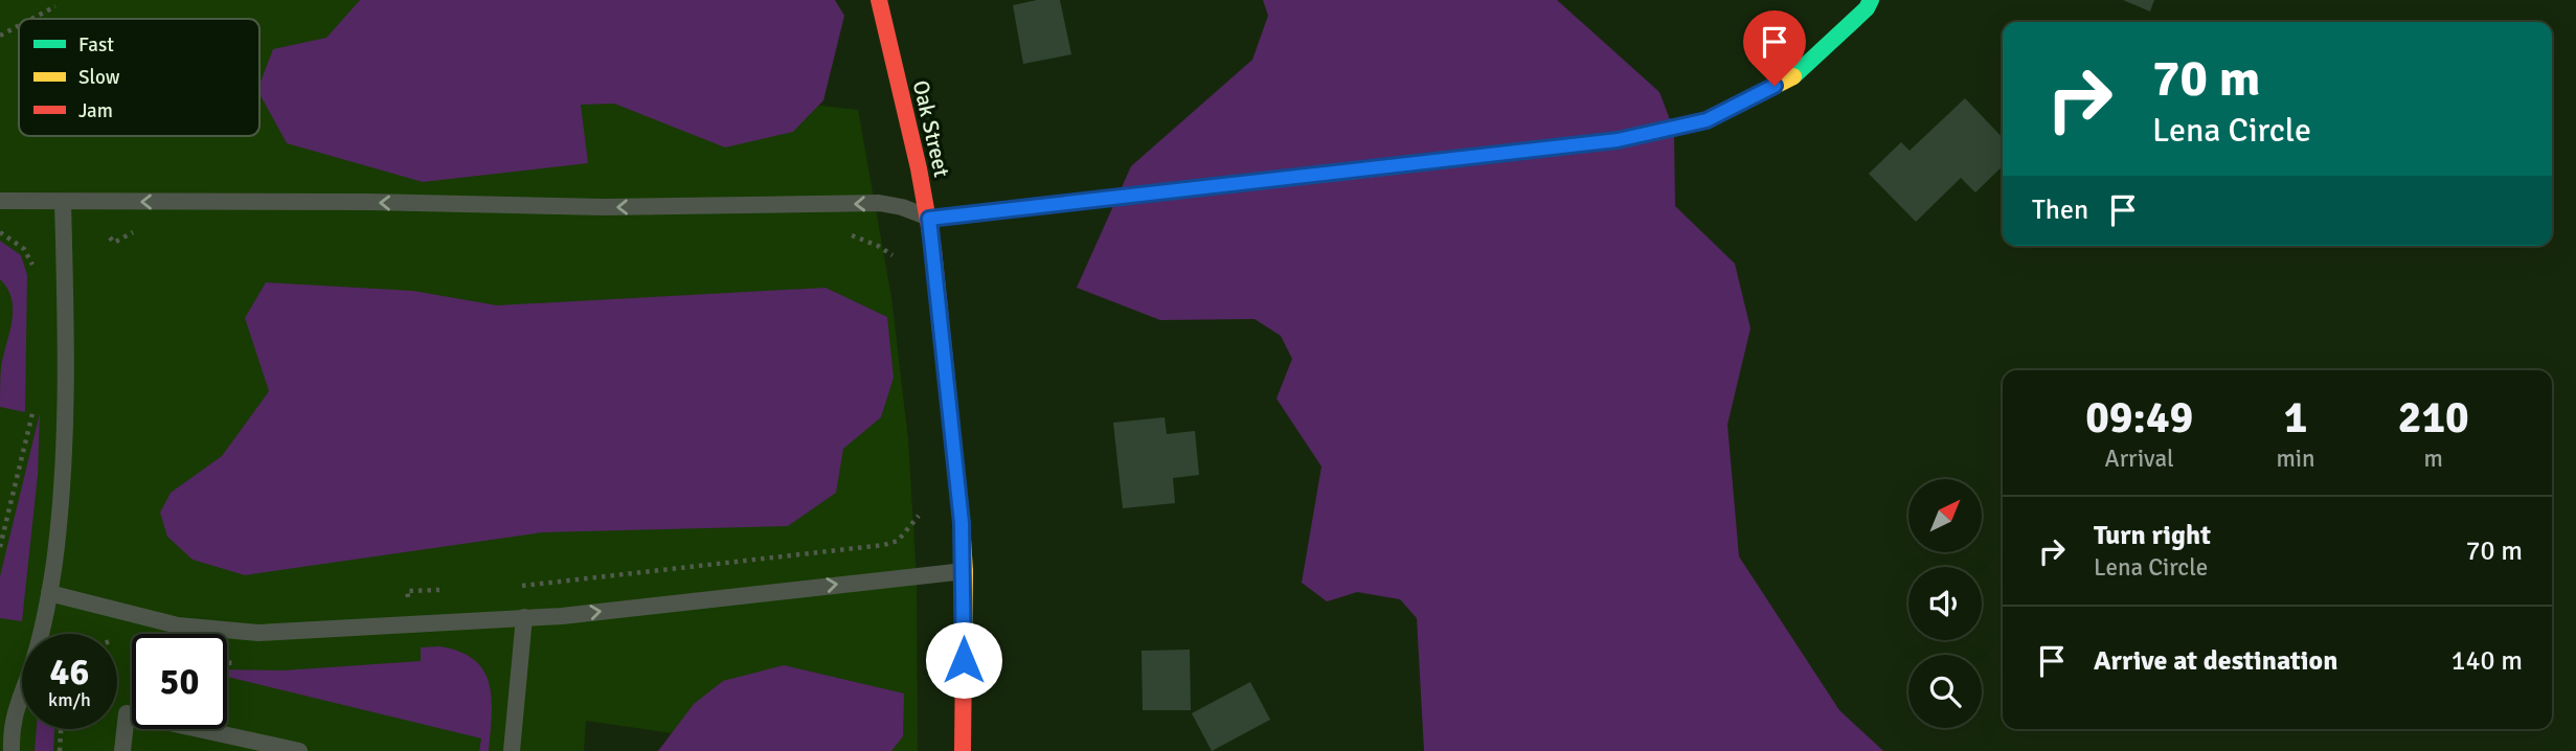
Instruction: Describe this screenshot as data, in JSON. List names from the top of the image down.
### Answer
{
  "streets": {
    "street": ["Oak Street"]
  },
  "legend": ["Fast", "Slow", "Jam"],
  "north": "top right",
  "page": {
    "turn": ["70 m", "Lena Circle"],
    "then": "Then",
    "eta": [
      "09:49",
      "Arrival",
      "1",
      "min",
      "210",
      "m"
    ],
    "list": [
      {
        "name": "Turn right",
        "note": "Lena Circle",
        "value": "70 m"
      },
      {
        "name": "Arrive at destination",
        "value": "140 m"
      }
    ],
    "speed": "46 km/h",
    "limit": "50"
  }
}
